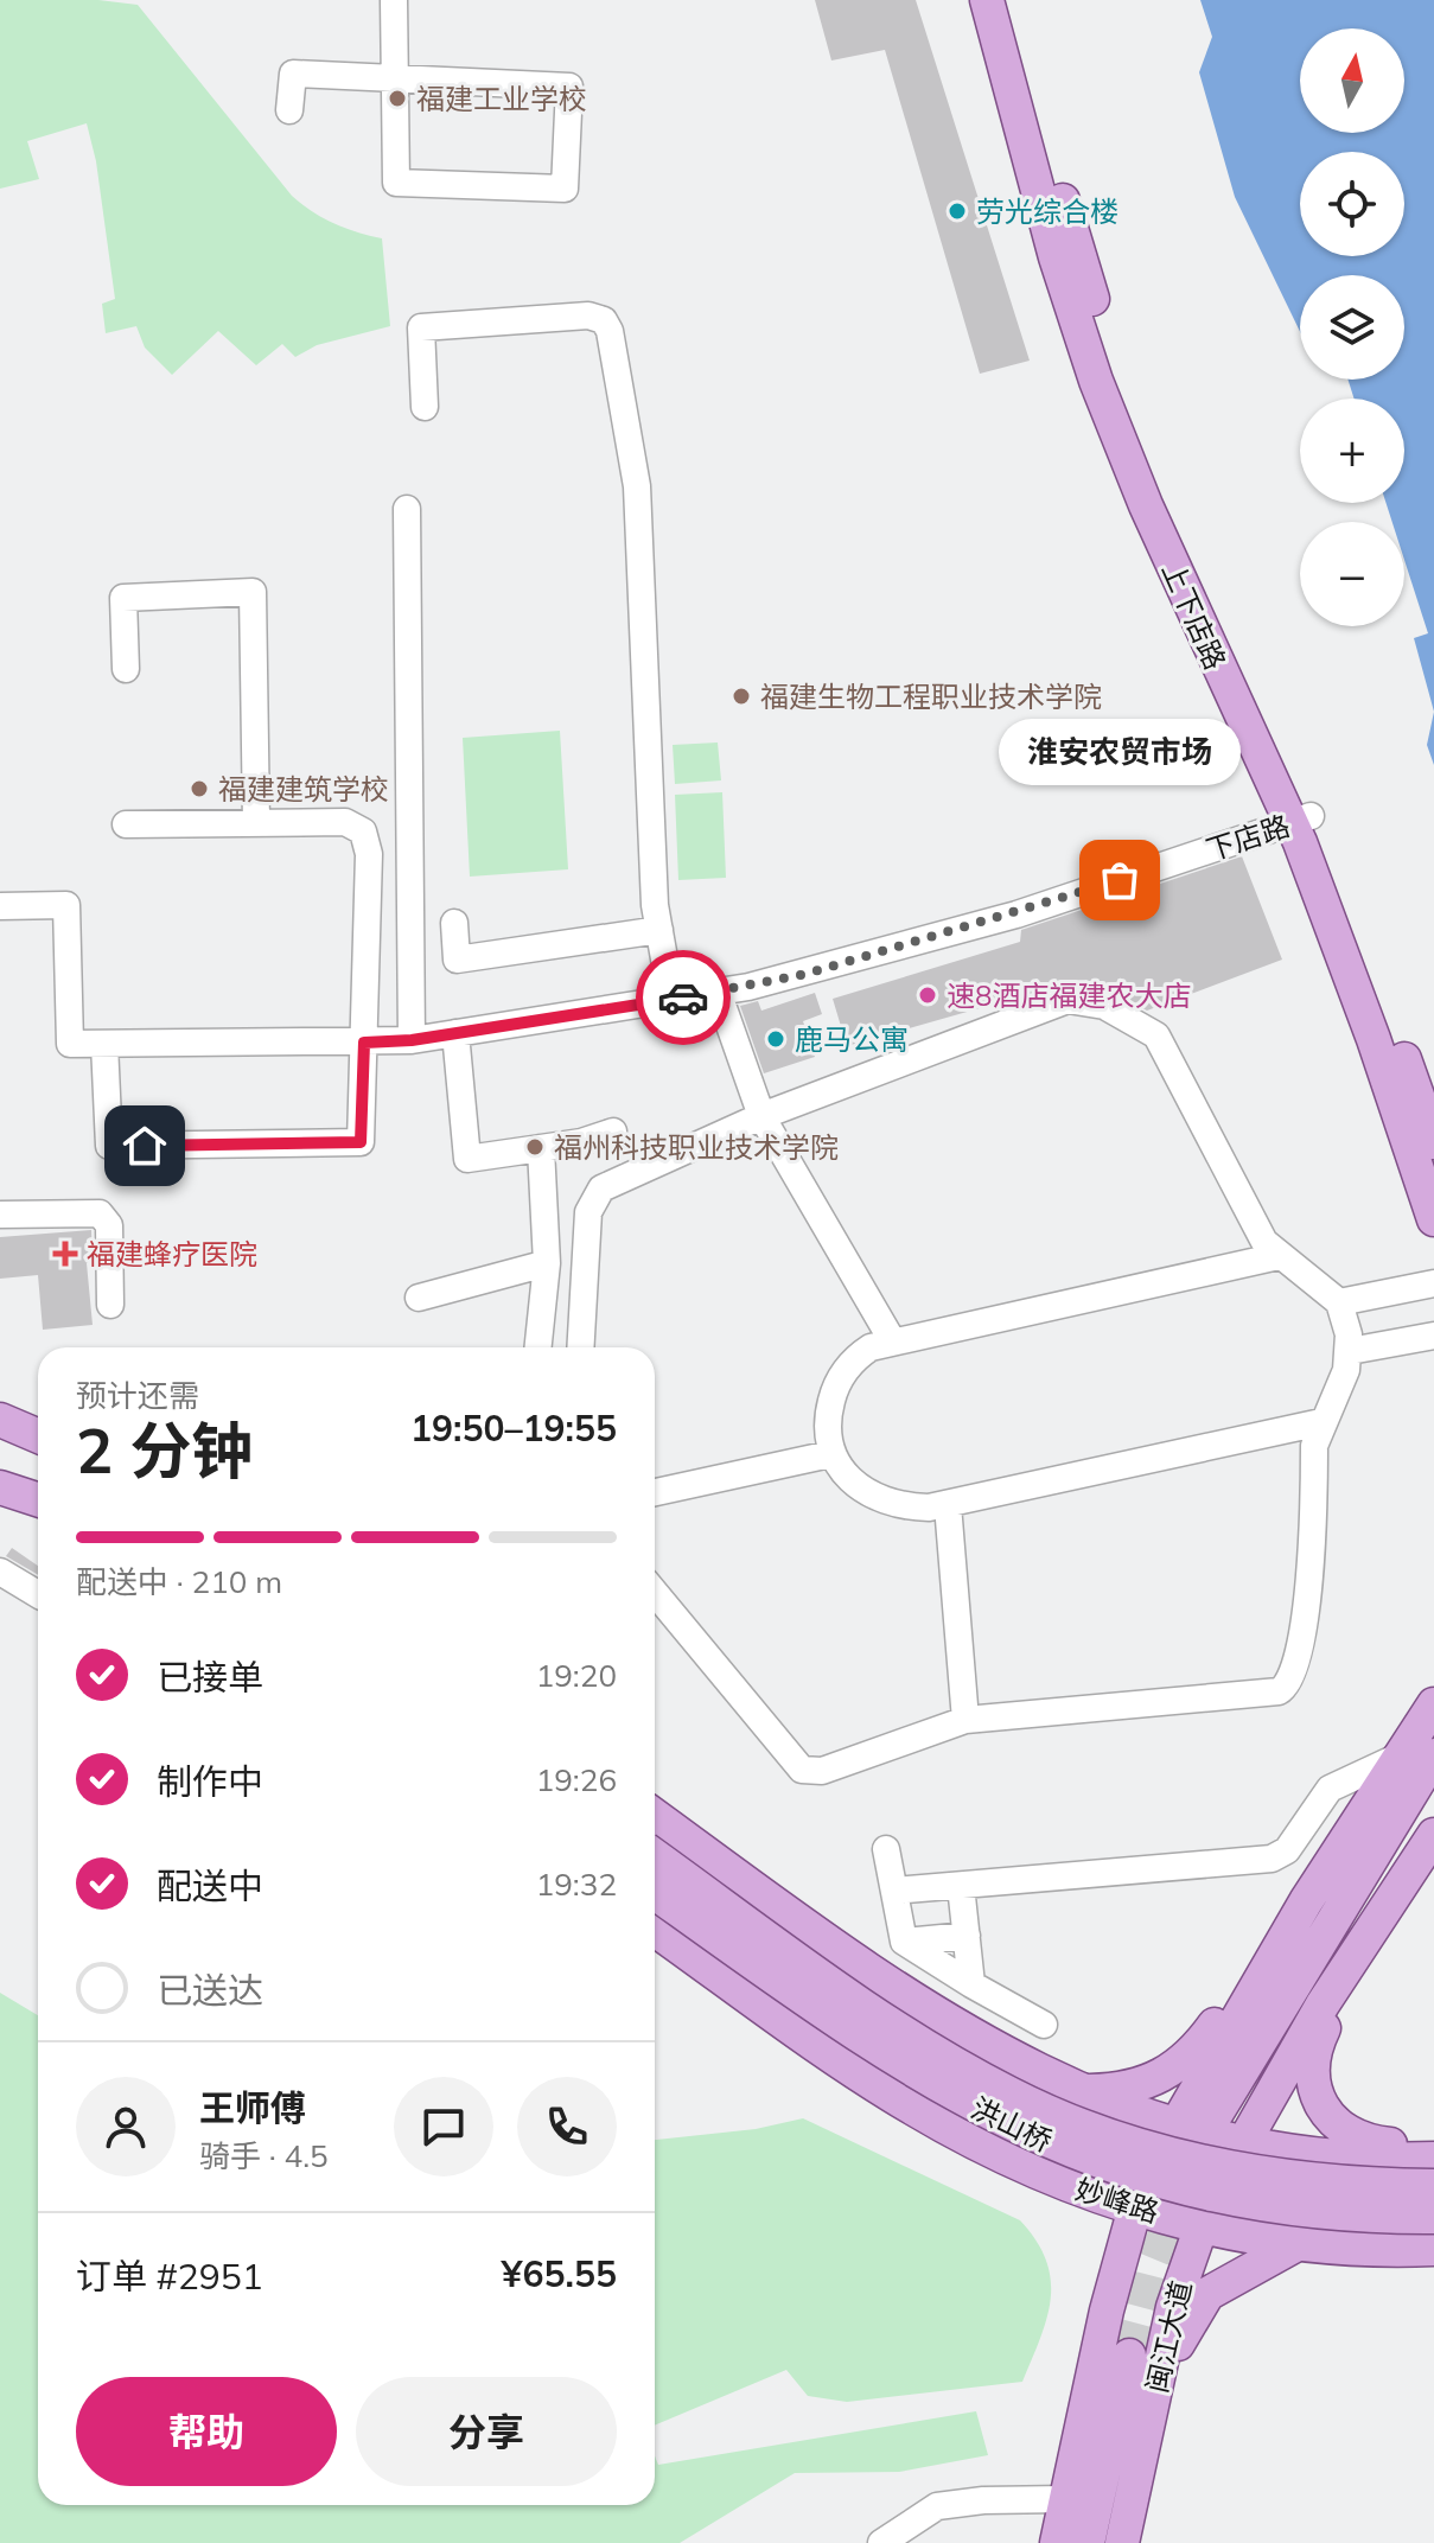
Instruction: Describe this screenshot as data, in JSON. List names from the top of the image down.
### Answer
{
  "streets": {
    "main road": [
      "上下店路",
      "洪山桥",
      "妙峰路",
      "闽江大道"
    ],
    "street": ["下店路"]
  },
  "crossings": [
    ["上下店路", "下店路"],
    ["妙峰路", "闽江大道"]
  ],
  "places": {
    "other": [
      "福建工业学校",
      "劳光综合楼",
      "福建生物工程职业技术学院",
      "福建建筑学校",
      "淮安农贸市场",
      "速8酒店福建农大店",
      "鹿马公寓",
      "福州科技职业技术学院"
    ],
    "health": ["福建蜂疗医院"]
  },
  "north": "top",
  "page": {
    "map_buttons": ["+", "−"],
    "bubble": "淮安农贸市场",
    "heading": ["2 分钟", "预计还需", "19:50–19:55"],
    "panel": [
      "王师傅",
      "骑手 · 4.5",
      "订单 #2951",
      "¥65.55"
    ],
    "bar": "配送中 · 210 m",
    "list": [
      ["已接单", "19:20"],
      ["制作中", "19:26"],
      ["配送中", "19:32"],
      "已送达"
    ],
    "buttons": ["帮助", "分享"]
  }
}
